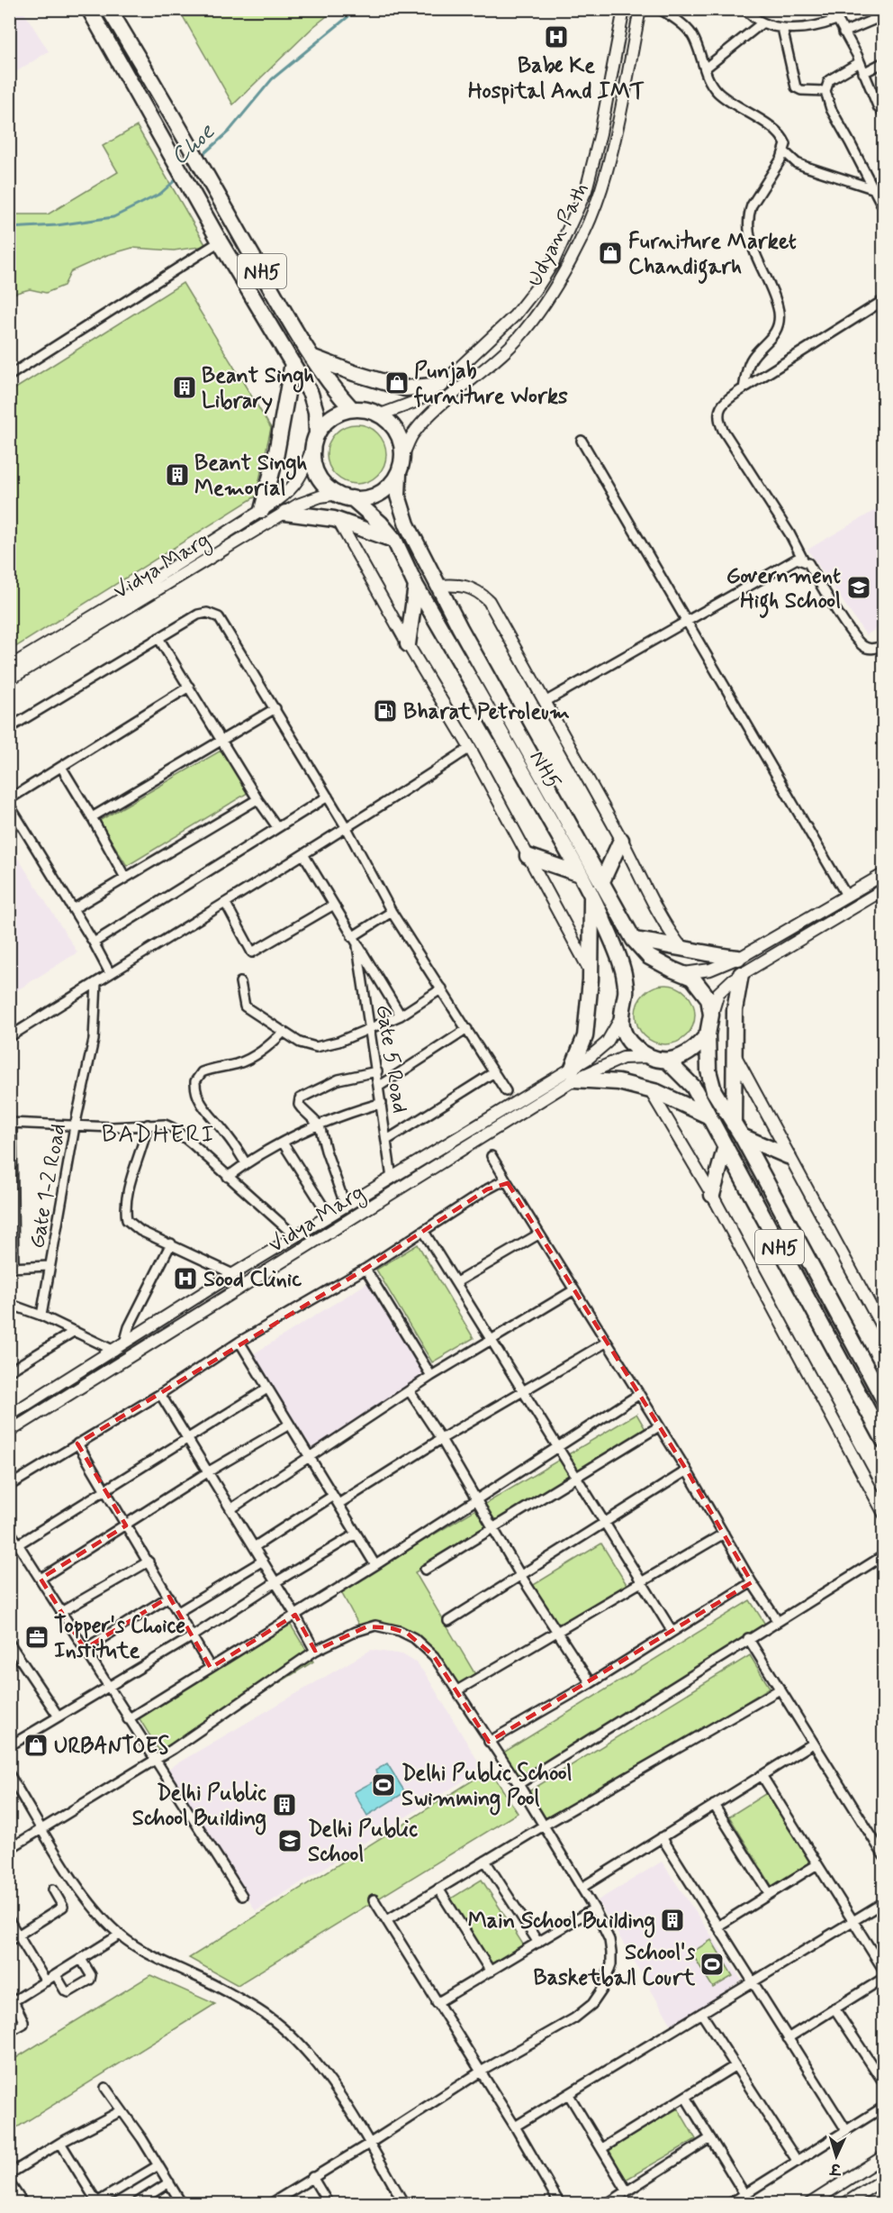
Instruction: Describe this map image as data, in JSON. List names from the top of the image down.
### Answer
{
  "streets": {
    "highway": ["NH5"],
    "main road": ["Udyan Path", "Vidya Marg"],
    "street": ["Gate 5 Road", "Gate 1-2 Road"]
  },
  "crossings": [
    ["Udyan Path", "NH5"],
    ["Udyan Path", "Vidya Marg"],
    ["NH5", "Vidya Marg"],
    ["Vidya Marg", "Gate 5 Road"]
  ],
  "districts": ["BADHERI"],
  "water": ["Choe"],
  "places": {
    "hospital": ["Babe Ke Hospital And IMT", "Sood Clinic"],
    "shop": ["Furniture Market Chandigarh", "Punjab furniture Works", "URBANTOES"],
    "building": [
      "Beant Singh Library",
      "Beant Singh Memorial",
      "Delhi Public School Building",
      "Main School Building"
    ],
    "school or university": ["Government High School", "Delhi Public School"],
    "fuel station": ["Bharat Petroleum"],
    "office": ["Topper's Choice Institute"],
    "sports": ["Delhi Public School Swimming Pool", "School's Basketball Court"]
  },
  "north": "bottom"
}
